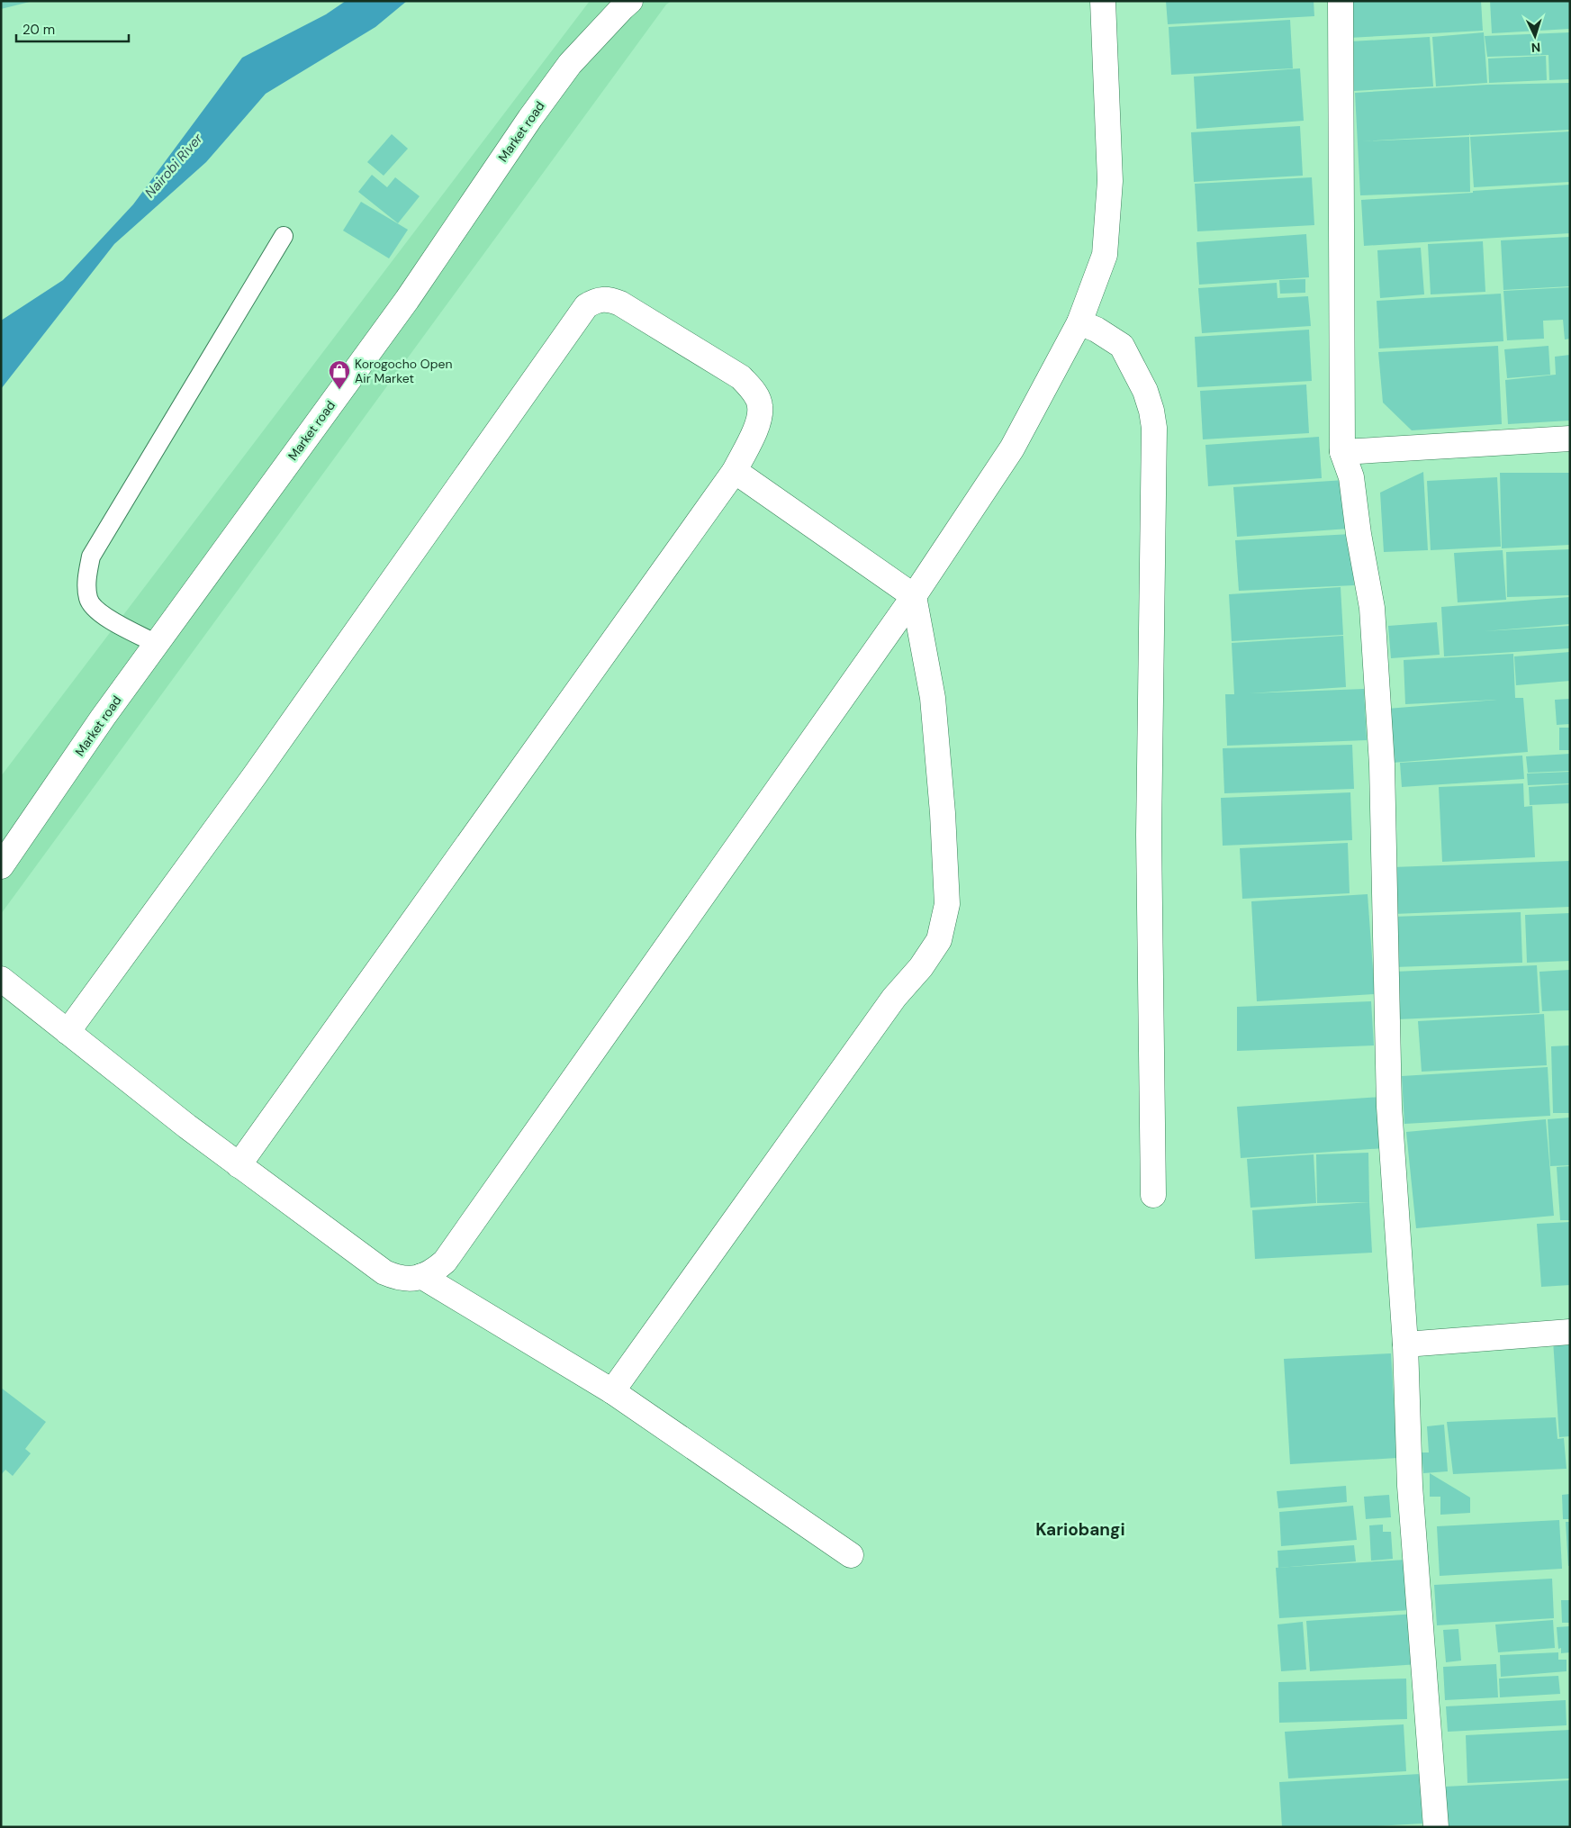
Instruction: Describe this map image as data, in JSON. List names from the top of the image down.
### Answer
{
  "streets": {
    "street": ["Market road"]
  },
  "districts": ["Kariobangi"],
  "water": ["Nairobi River"],
  "places": {
    "shop": ["Korogocho Open Air Market"]
  },
  "scale_bar": "20 m",
  "north": "bottom"
}
